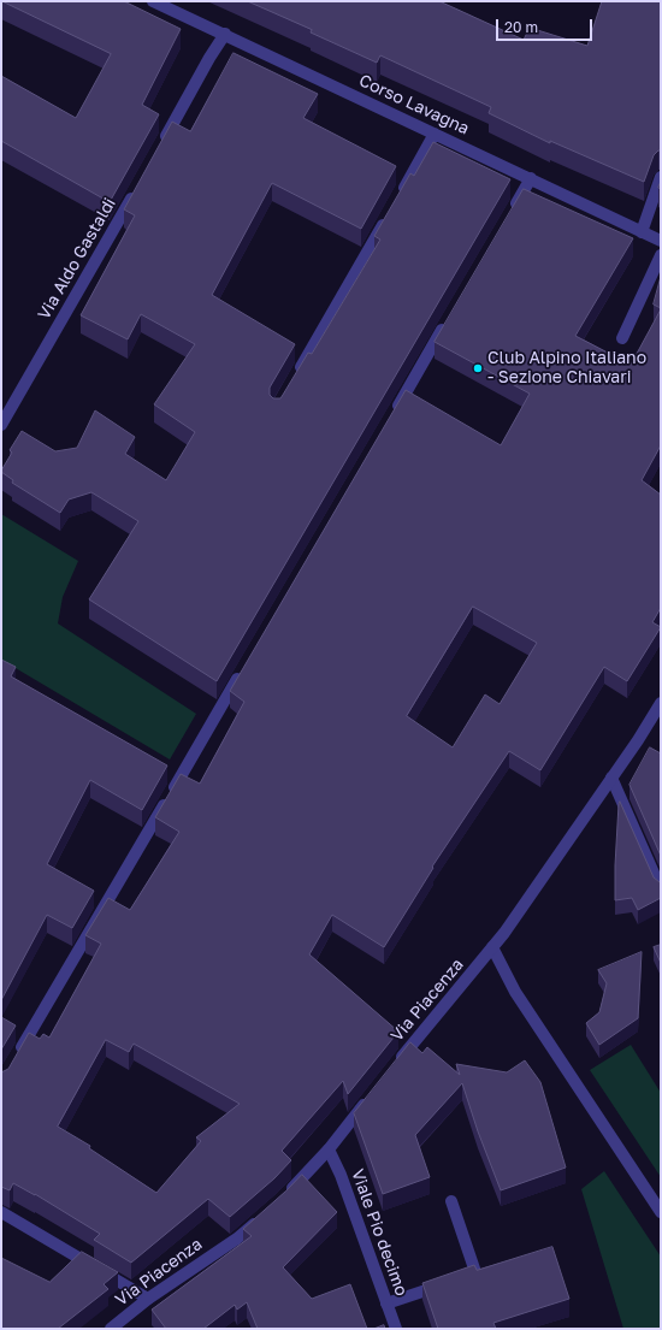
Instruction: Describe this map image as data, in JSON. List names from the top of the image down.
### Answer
{
  "streets": {
    "street": [
      "Corso Lavagna",
      "Via Aldo Gastaldi",
      "Via Piacenza",
      "Viale Pio decimo"
    ]
  },
  "places": ["Club Alpino Italiano - Sezione Chiavari"],
  "scale_bar": "20 m"
}
